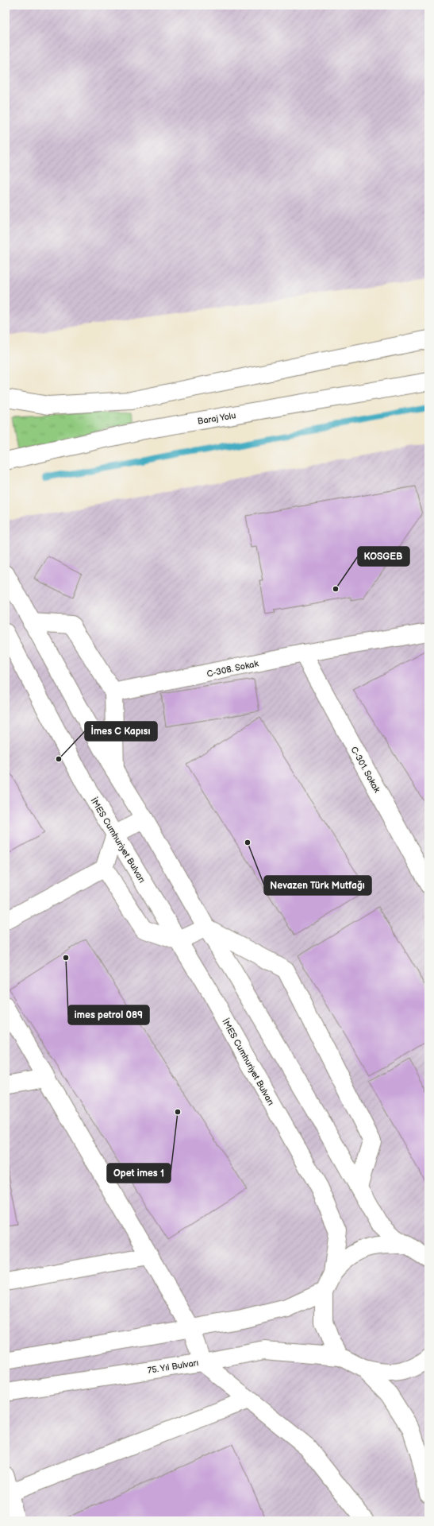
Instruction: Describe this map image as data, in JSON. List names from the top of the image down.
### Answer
{
  "streets": {
    "street": [
      "Baraj Yolu",
      "C-308. Sokak",
      "C-301. Sokak",
      "İMES Cumhuriyet Bulvarı",
      "75. Yıl Bulvarı"
    ]
  },
  "crossings": [
    ["C-308. Sokak", "C-301. Sokak"],
    ["İMES Cumhuriyet Bulvarı", "75. Yıl Bulvarı"]
  ],
  "places": [
    "KOSGEB",
    "İmes C Kapısı",
    "Nevazen Türk Mutfağı",
    "imes petrol 089",
    "Opet imes 1"
  ]
}
